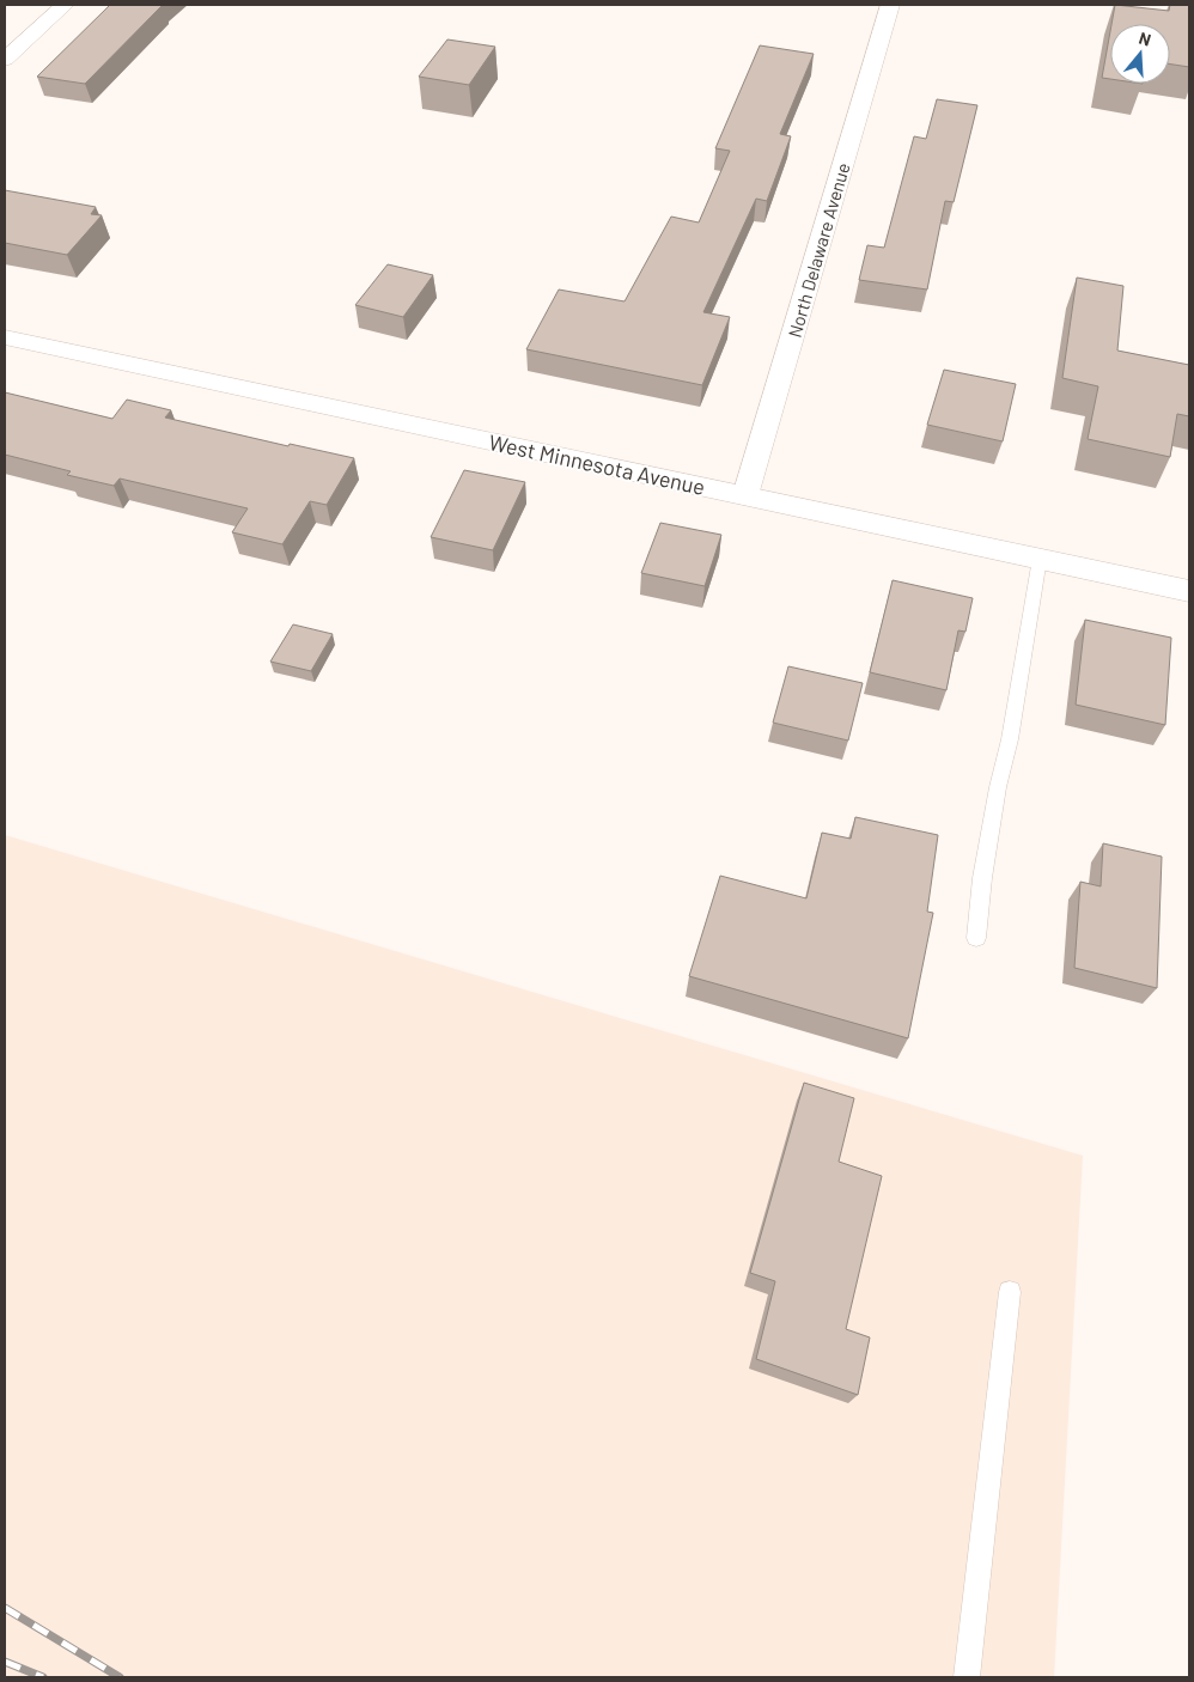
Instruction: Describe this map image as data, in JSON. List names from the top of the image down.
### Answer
{
  "streets": {
    "street": ["North Delaware Avenue", "West Minnesota Avenue"]
  },
  "crossings": [
    ["North Delaware Avenue", "West Minnesota Avenue"]
  ],
  "north": "top"
}
